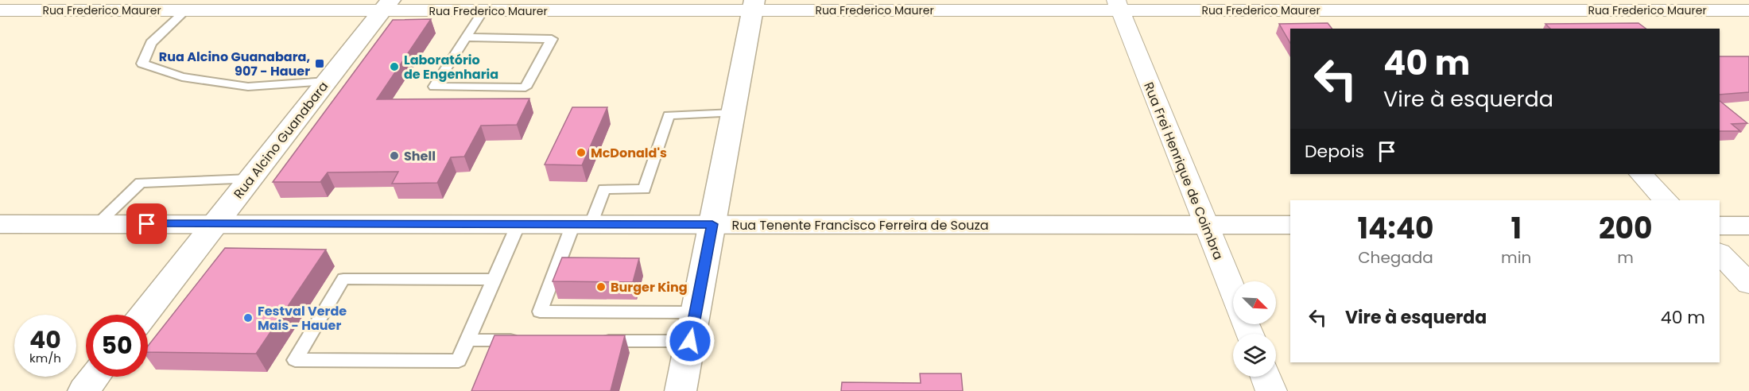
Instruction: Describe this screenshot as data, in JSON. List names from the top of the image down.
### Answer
{
  "streets": {
    "main road": ["Rua Alcino Guanabara", "Rua Tenente Francisco Ferreira de Souza"],
    "street": ["Rua Frederico Maurer", "Rua Frei Henrique de Coimbra"]
  },
  "crossings": [
    ["Rua Frederico Maurer", "Rua Alcino Guanabara"],
    ["Rua Frederico Maurer", "Rua Frei Henrique de Coimbra"],
    ["Rua Alcino Guanabara", "Rua Tenente Francisco Ferreira de Souza"],
    ["Rua Frei Henrique de Coimbra", "Rua Tenente Francisco Ferreira de Souza"]
  ],
  "places": {
    "transit": ["Rua Alcino Guanabara, 907 - Hauer"],
    "other": [
      "Laboratório de Engenharia",
      "McDonald's",
      "Shell",
      "Burger King",
      "Festval Verde Mais - Hauer"
    ]
  },
  "north": "bottom right",
  "page": {
    "turn": ["40 m", "Vire à esquerda"],
    "then": "Depois",
    "eta": [
      "14:40",
      "Chegada",
      "1",
      "min",
      "200",
      "m"
    ],
    "list": [
      {
        "name": "Vire à esquerda",
        "value": "40 m"
      }
    ],
    "speed": "40 km/h",
    "limit": "50"
  }
}
